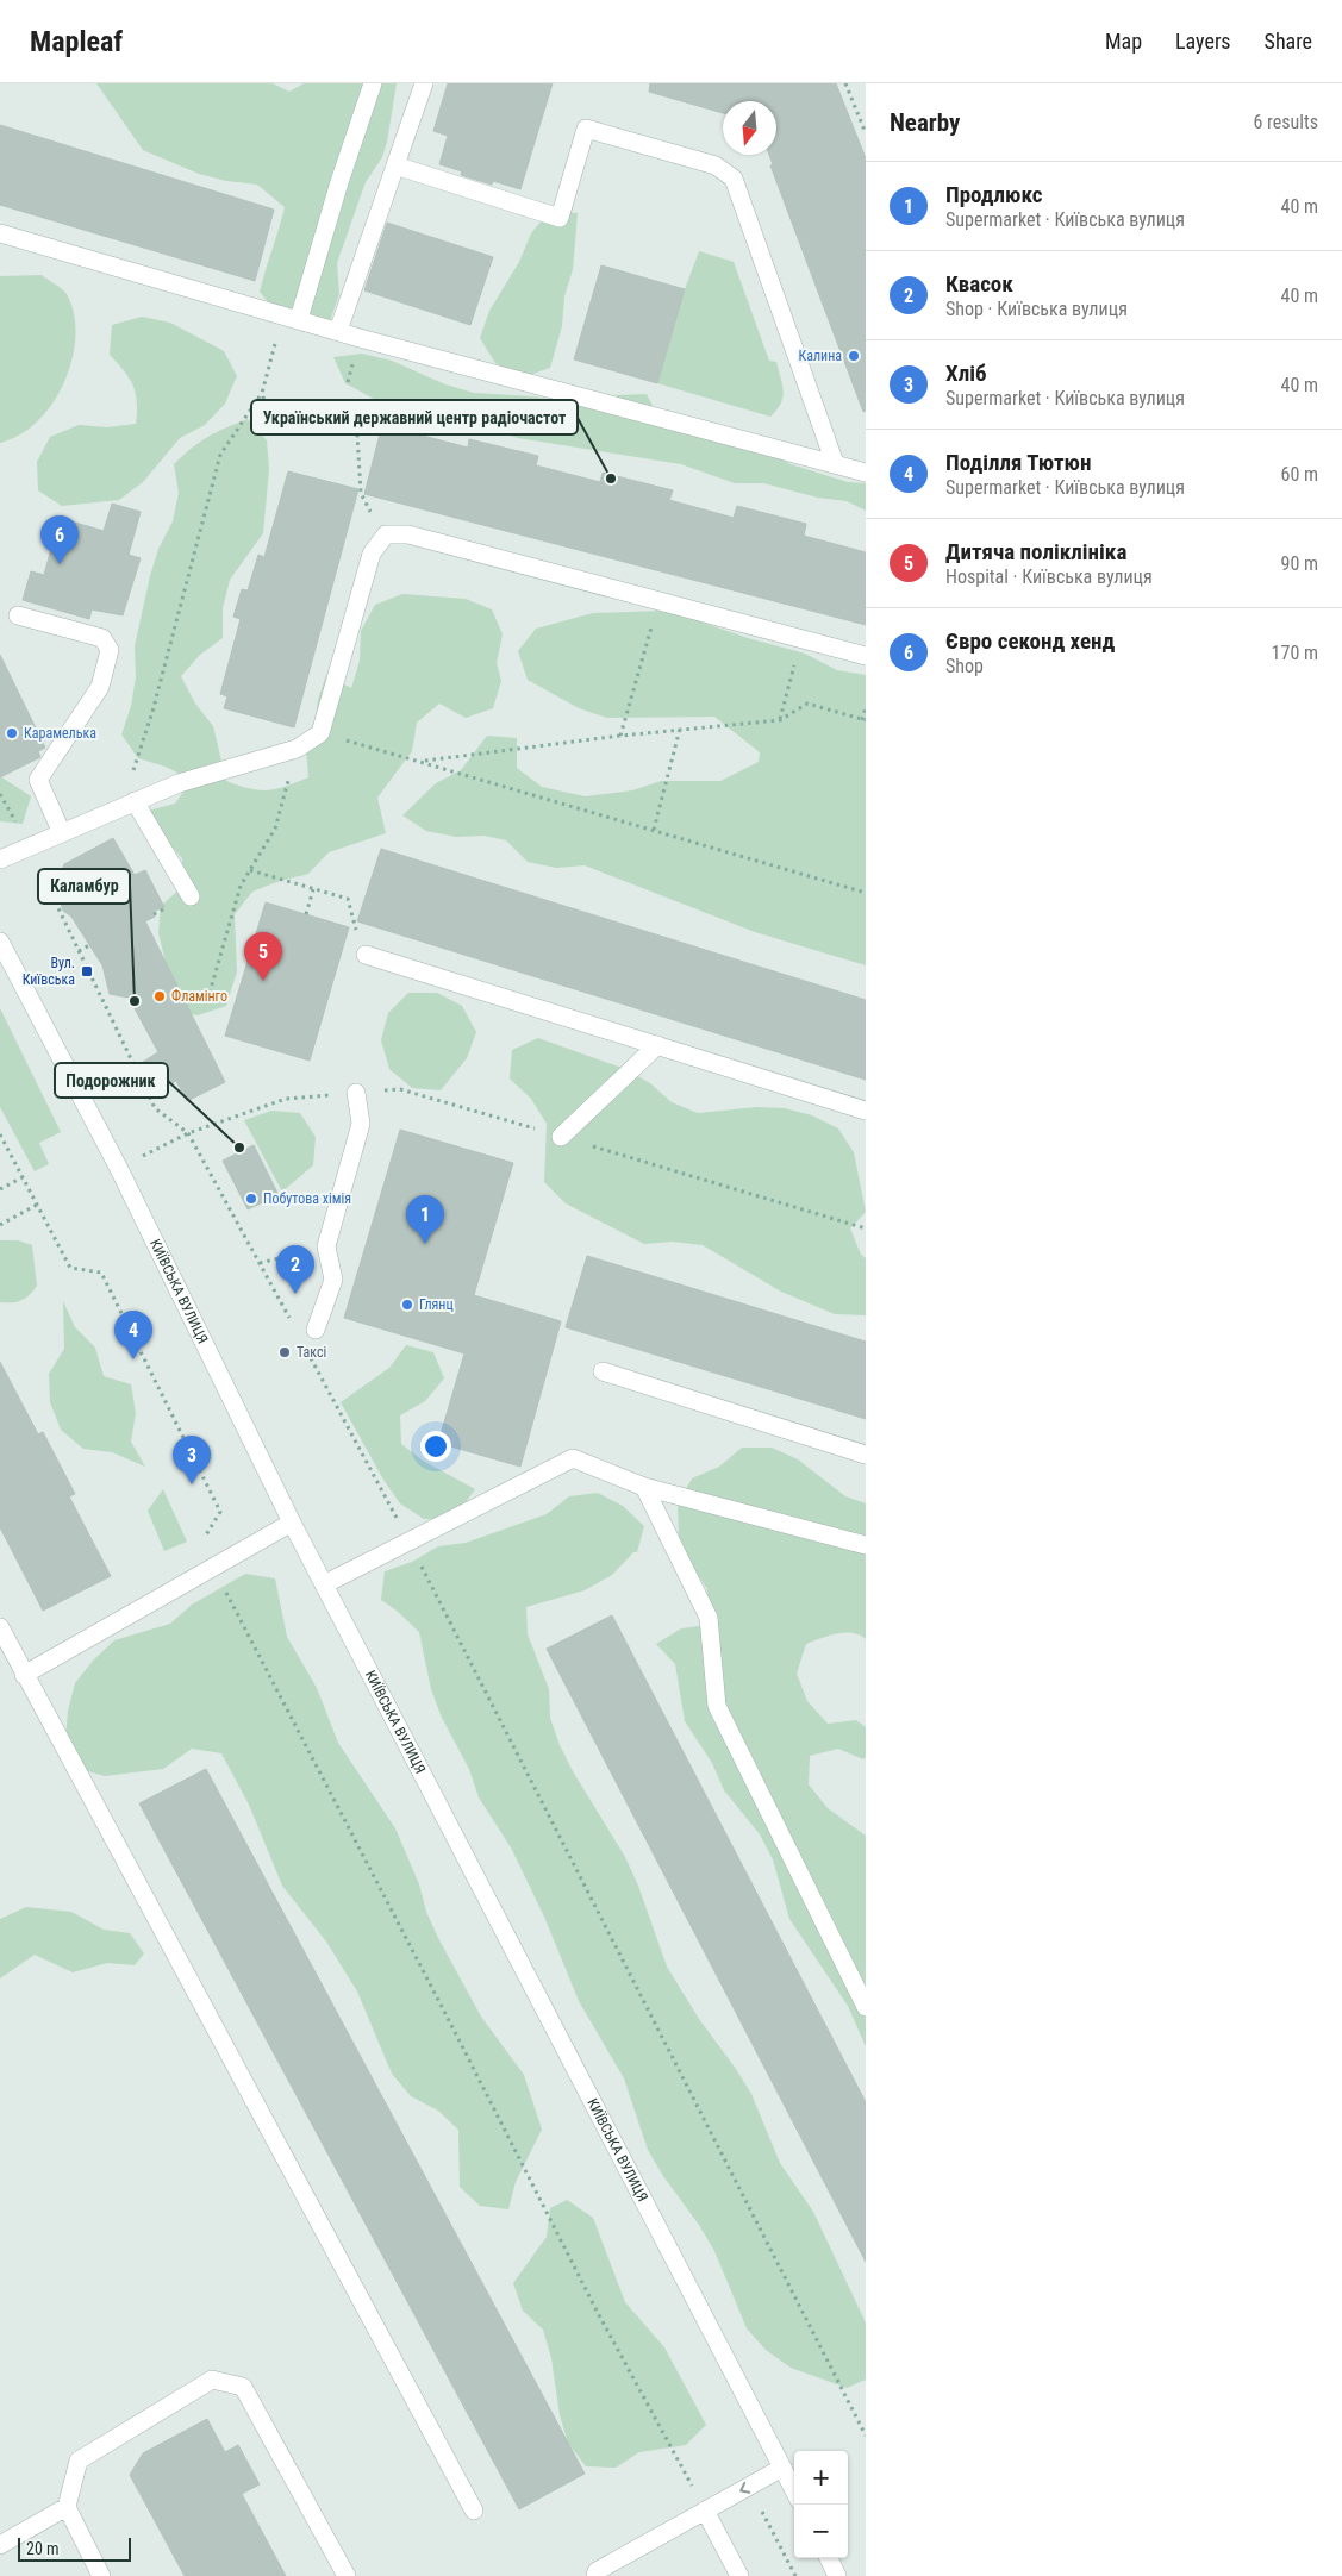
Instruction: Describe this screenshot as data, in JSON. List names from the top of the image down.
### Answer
{
  "streets": {
    "main road": ["КИЇВСЬКА ВУЛИЦЯ"]
  },
  "places": {
    "other": [
      "Калина",
      "Український державний центр радіочастот",
      "Карамелька",
      "Фламінго",
      "Каламбур",
      "Подорожник",
      "Побутова хімія",
      "Глянц",
      "Таксі"
    ],
    "transit": ["Вул. Київська"]
  },
  "scale_bar": "20 m",
  "north": "bottom",
  "page": {
    "header": "Mapleaf",
    "nav": ["Map", "Layers", "Share"],
    "heading": ["Nearby", "6 results"],
    "list": [
      {
        "mark": "1",
        "name": "Продлюкс",
        "note": "Supermarket · Київська вулиця",
        "value": "40 m"
      },
      {
        "mark": "2",
        "name": "Квасок",
        "note": "Shop · Київська вулиця",
        "value": "40 m"
      },
      {
        "mark": "3",
        "name": "Хліб",
        "note": "Supermarket · Київська вулиця",
        "value": "40 m"
      },
      {
        "mark": "4",
        "name": "Поділля Тютюн",
        "note": "Supermarket · Київська вулиця",
        "value": "60 m"
      },
      {
        "mark": "5",
        "name": "Дитяча поліклініка",
        "note": "Hospital · Київська вулиця",
        "value": "90 m"
      },
      {
        "mark": "6",
        "name": "Євро секонд хенд",
        "note": "Shop",
        "value": "170 m"
      }
    ],
    "pins": [
      "6",
      "5",
      "1",
      "2",
      "4",
      "3"
    ],
    "map_buttons": ["+", "−"],
    "scale": "20 m"
  }
}
